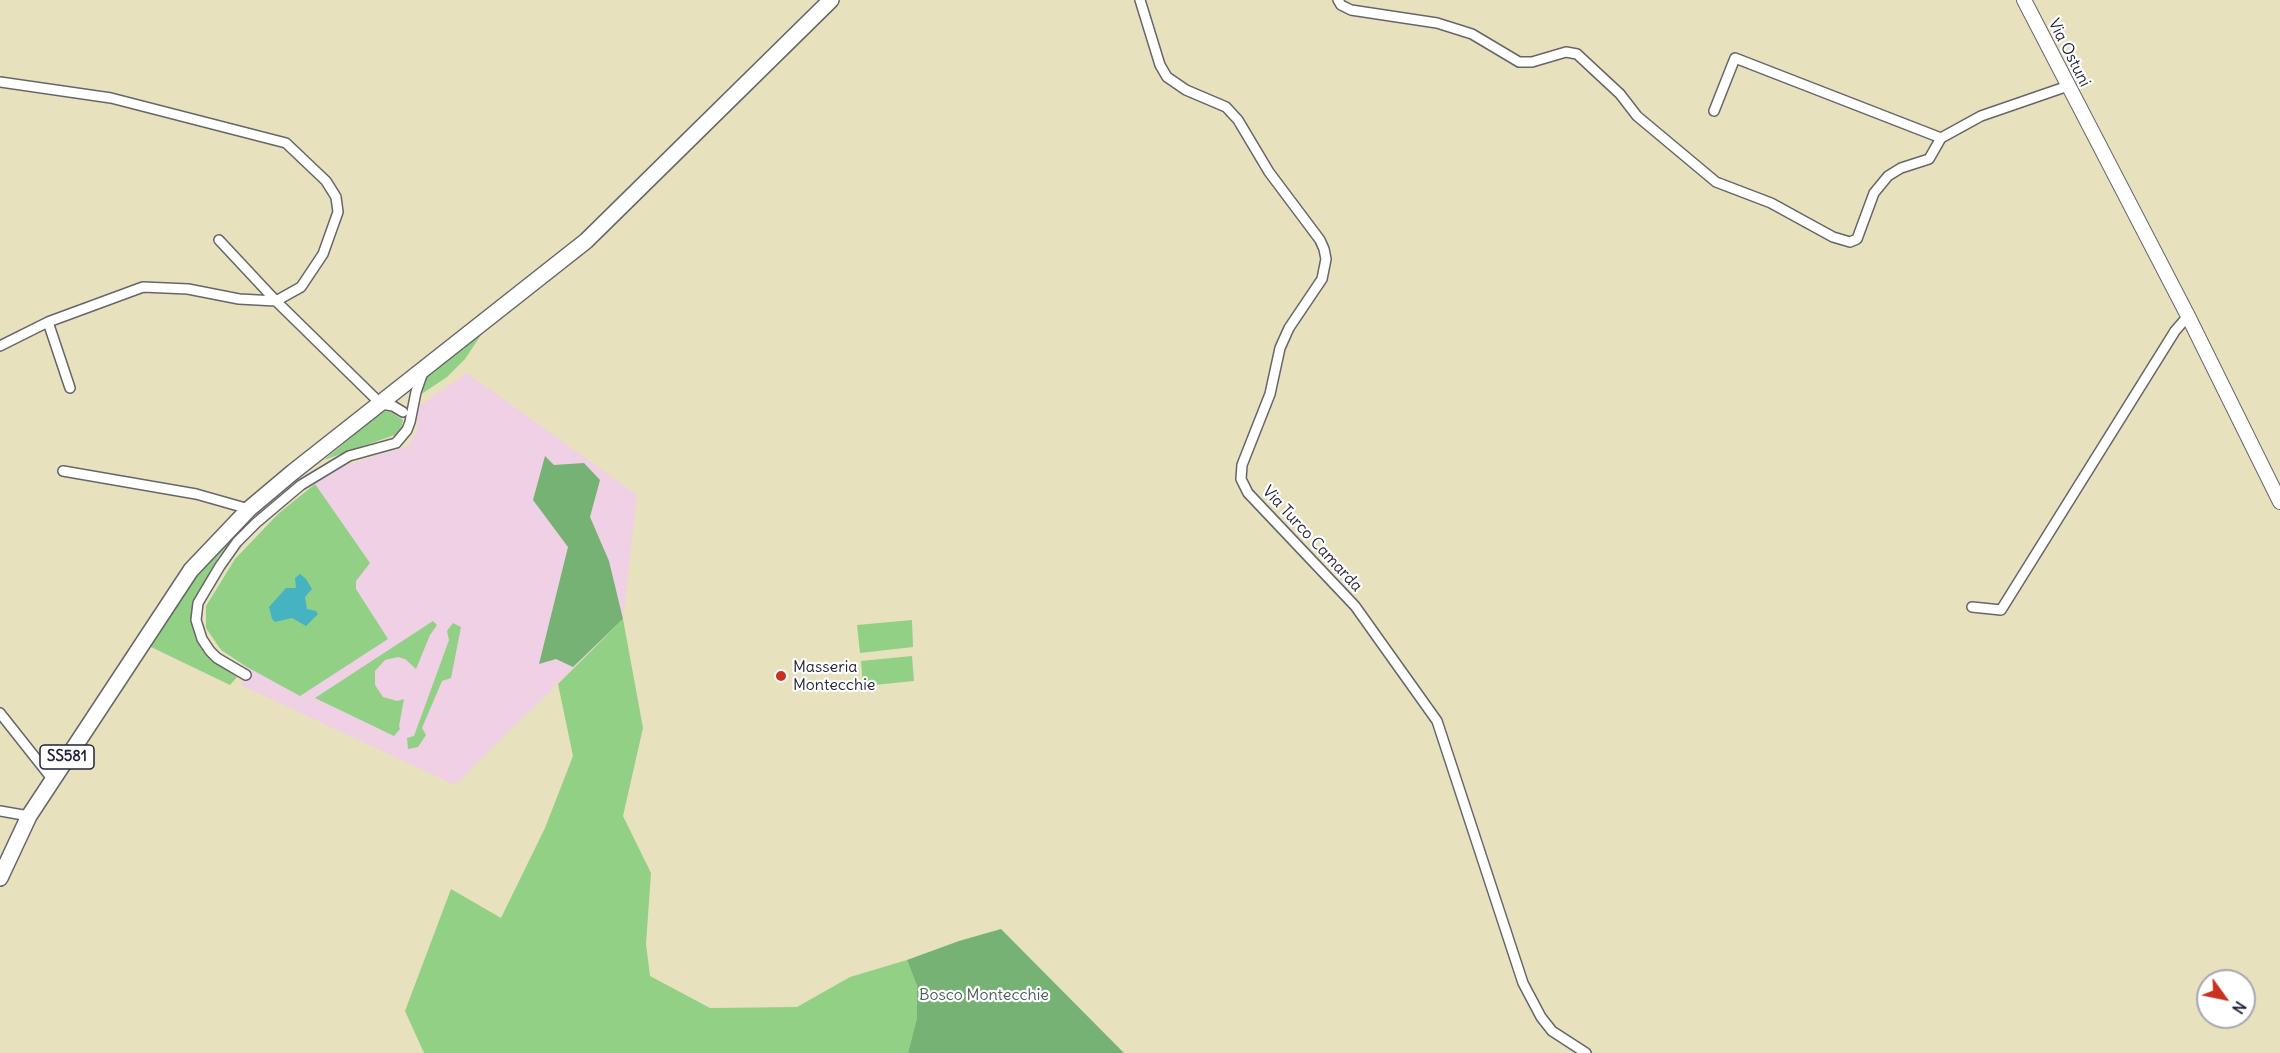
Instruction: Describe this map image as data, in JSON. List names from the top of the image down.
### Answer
{
  "streets": {
    "main road": ["Via Ostuni", "SS581"],
    "street": ["Via Turco Camarda"]
  },
  "parks": ["Bosco Montecchie"],
  "places": ["Masseria Montecchie"],
  "north": "bottom right"
}
